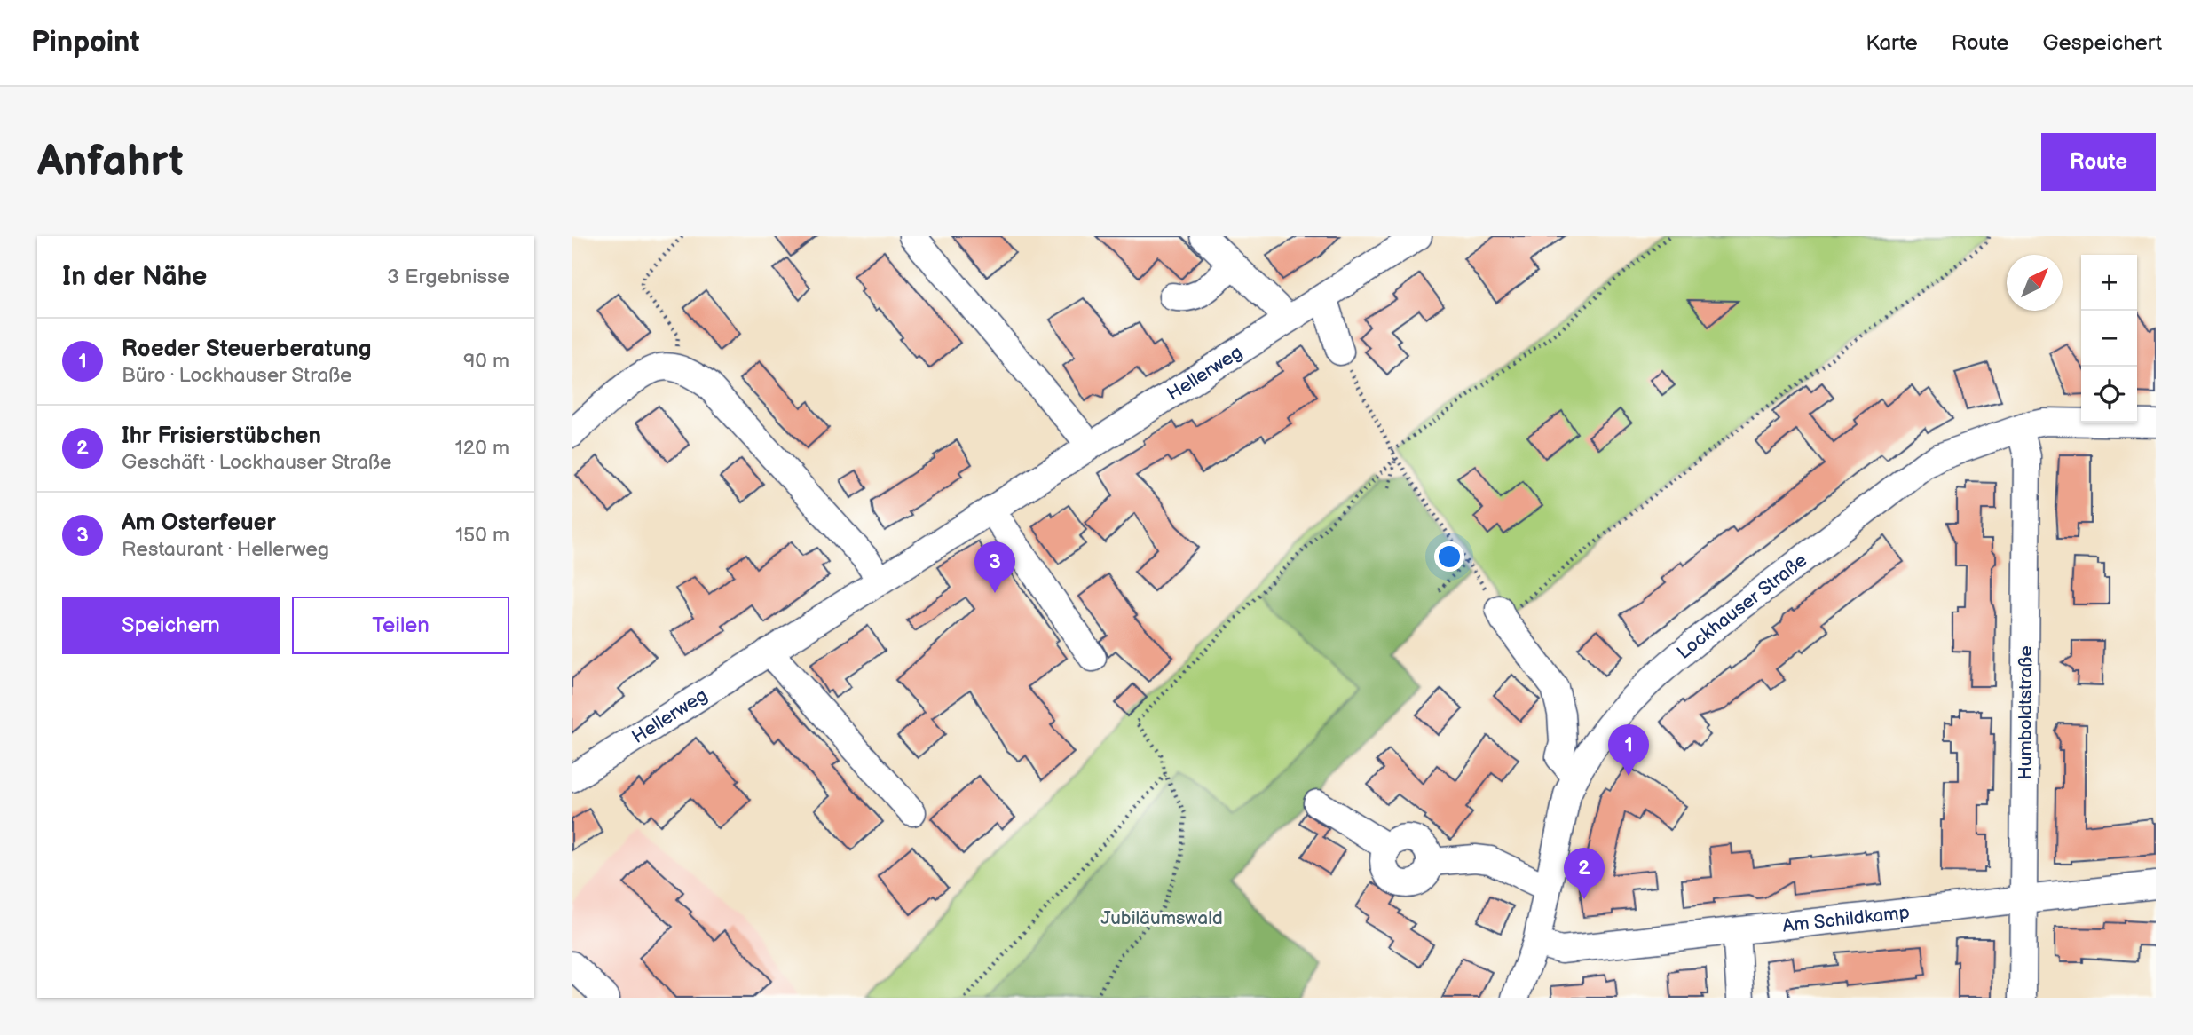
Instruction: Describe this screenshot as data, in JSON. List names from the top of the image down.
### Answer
{
  "streets": {
    "street": [
      "Hellerweg",
      "Lockhauser Straße",
      "Humboldtstraße",
      "Am Schildkamp"
    ]
  },
  "crossings": [
    ["Lockhauser Straße", "Humboldtstraße"],
    ["Lockhauser Straße", "Am Schildkamp"],
    ["Humboldtstraße", "Am Schildkamp"]
  ],
  "parks": ["Jubiläumswald"],
  "north": "top right",
  "page": {
    "header": "Pinpoint",
    "nav": ["Karte", "Route", "Gespeichert"],
    "buttons": [
      "Route",
      ["Speichern", "Teilen"]
    ],
    "title": "Anfahrt",
    "heading": ["In der Nähe", "3 Ergebnisse"],
    "map_buttons": ["+", "−"],
    "list": [
      {
        "mark": "1",
        "name": "Roeder Steuerberatung",
        "note": "Büro · Lockhauser Straße",
        "value": "90 m"
      },
      {
        "mark": "2",
        "name": "Ihr Frisierstübchen",
        "note": "Geschäft · Lockhauser Straße",
        "value": "120 m"
      },
      {
        "mark": "3",
        "name": "Am Osterfeuer",
        "note": "Restaurant · Hellerweg",
        "value": "150 m"
      }
    ],
    "pins": ["3", "1", "2"]
  }
}
